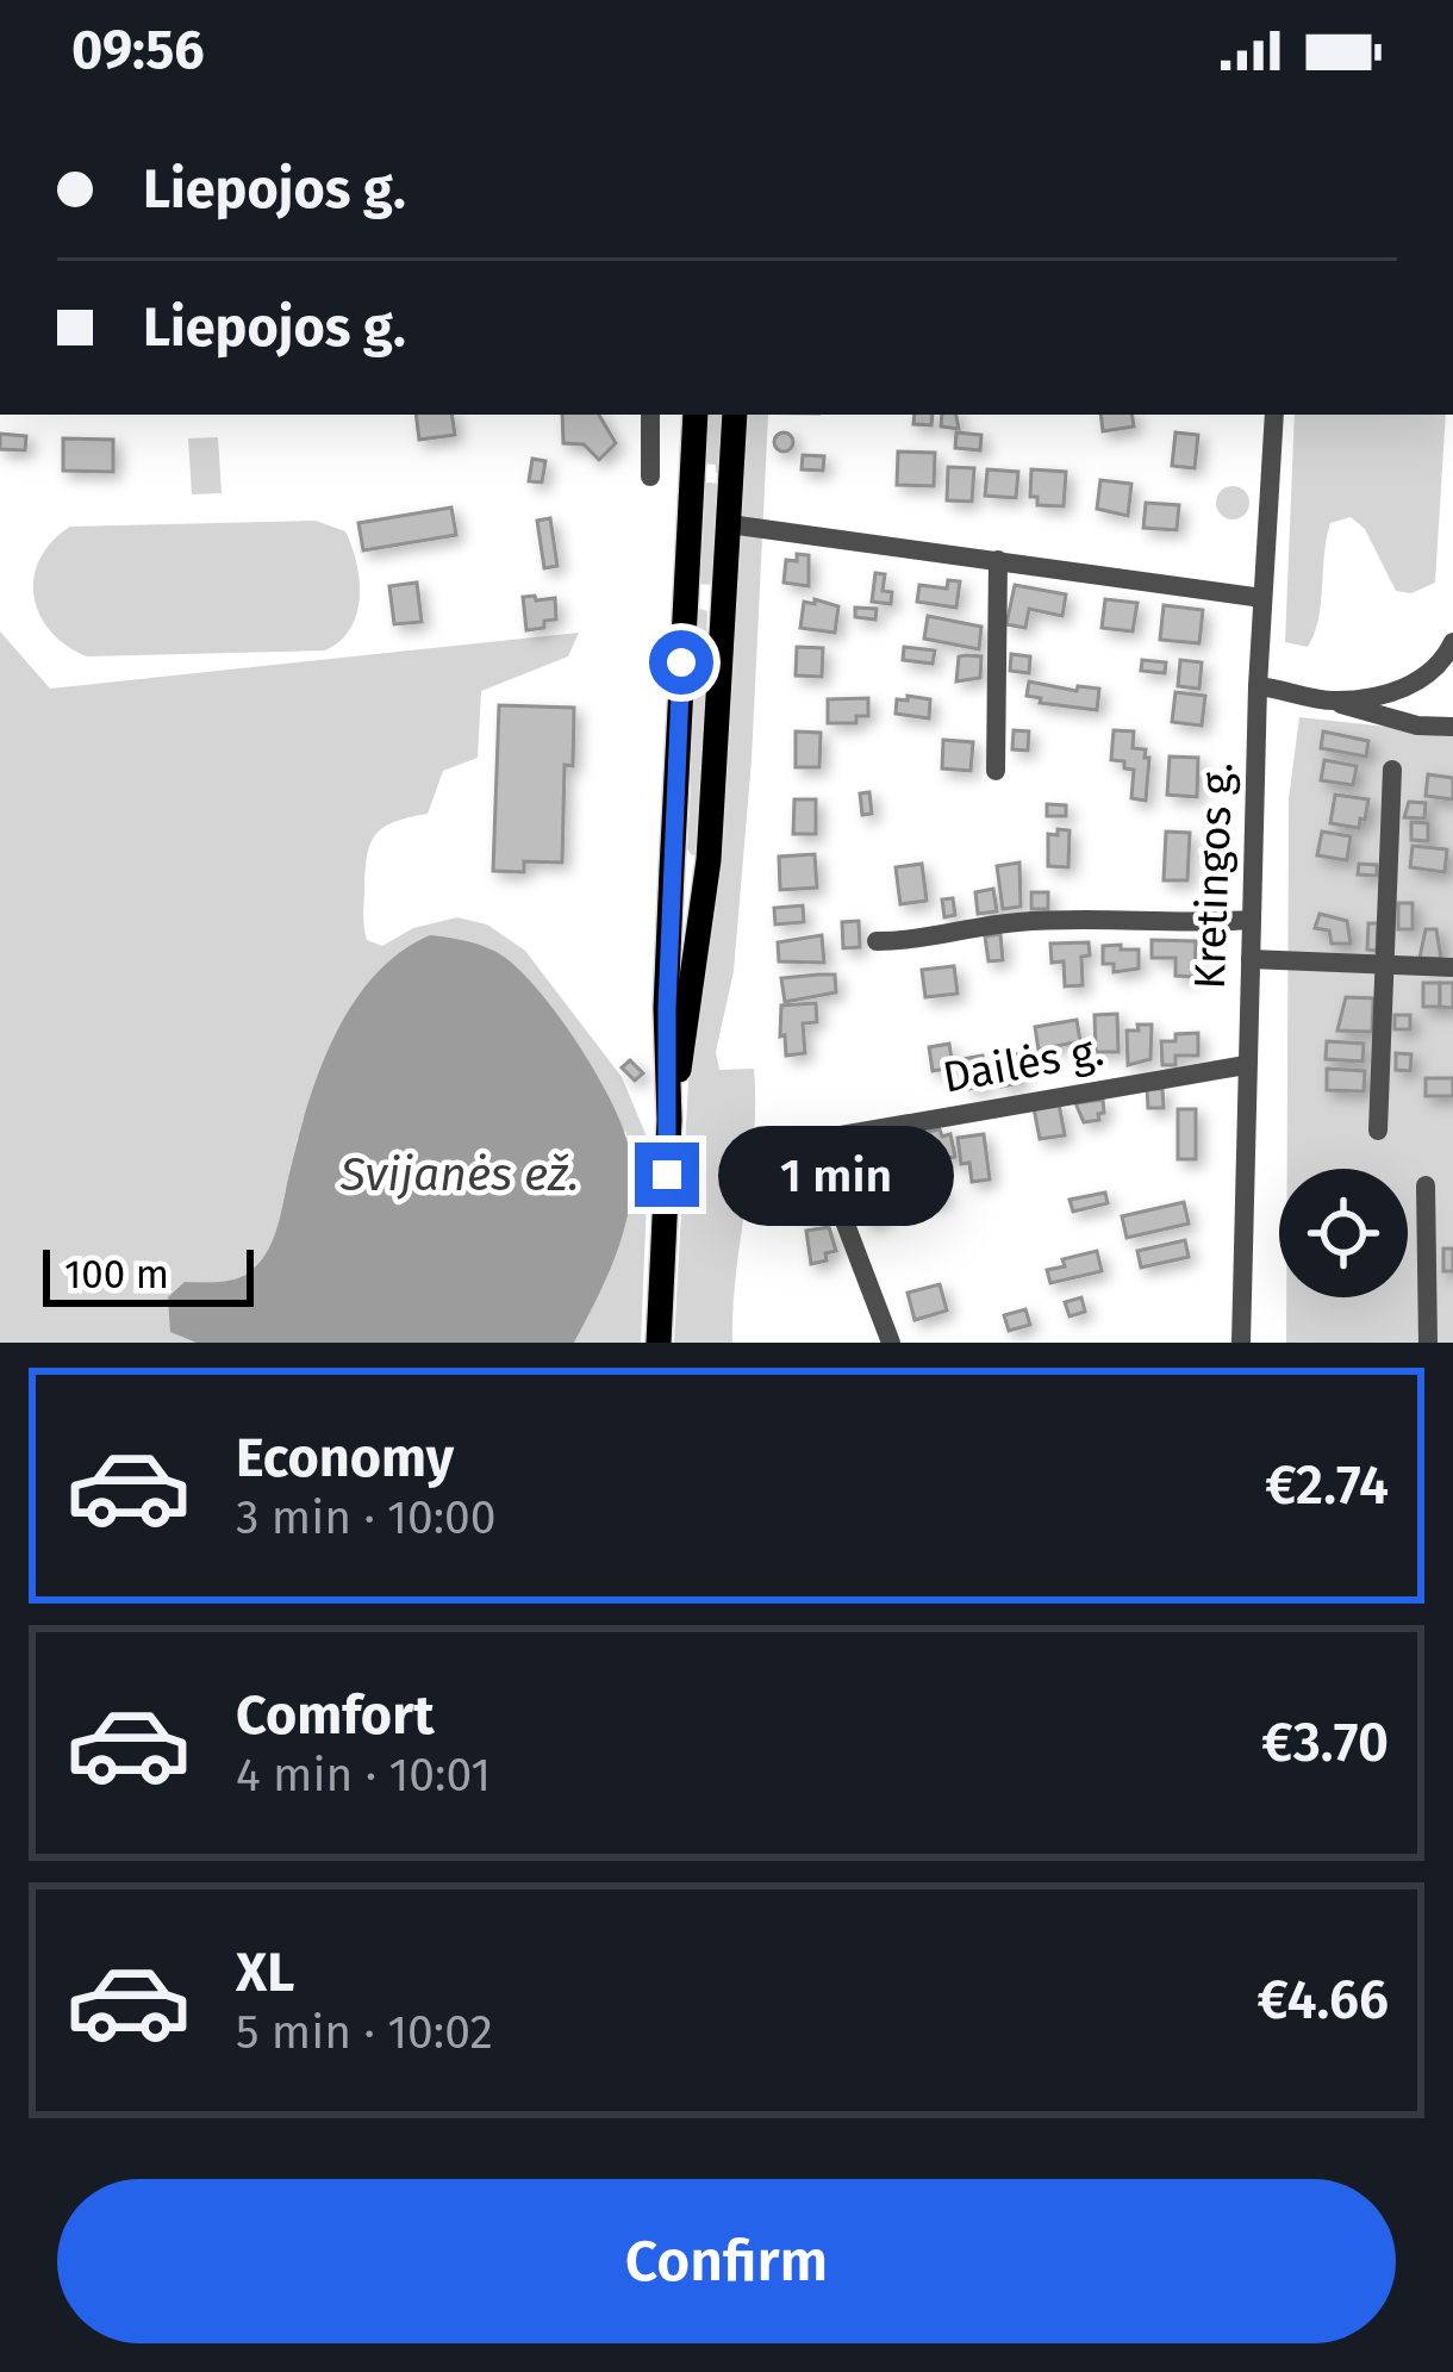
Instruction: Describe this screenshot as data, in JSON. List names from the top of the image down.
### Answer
{
  "streets": {
    "street": ["Kretingos g.", "Dailės g."]
  },
  "crossings": [
    ["Kretingos g.", "Dailės g."]
  ],
  "water": ["Svijanės ež."],
  "scale_bar": "100 m",
  "page": {
    "status": "09:56",
    "banner": ["Liepojos g.", "Liepojos g."],
    "bubble": "1 min",
    "scale": "100 m",
    "list": [
      {
        "name": "Economy",
        "note": "3 min · 10:00",
        "value": "€2.74"
      },
      {
        "name": "Comfort",
        "note": "4 min · 10:01",
        "value": "€3.70"
      },
      {
        "name": "XL",
        "note": "5 min · 10:02",
        "value": "€4.66"
      }
    ],
    "buttons": "Confirm"
  }
}
